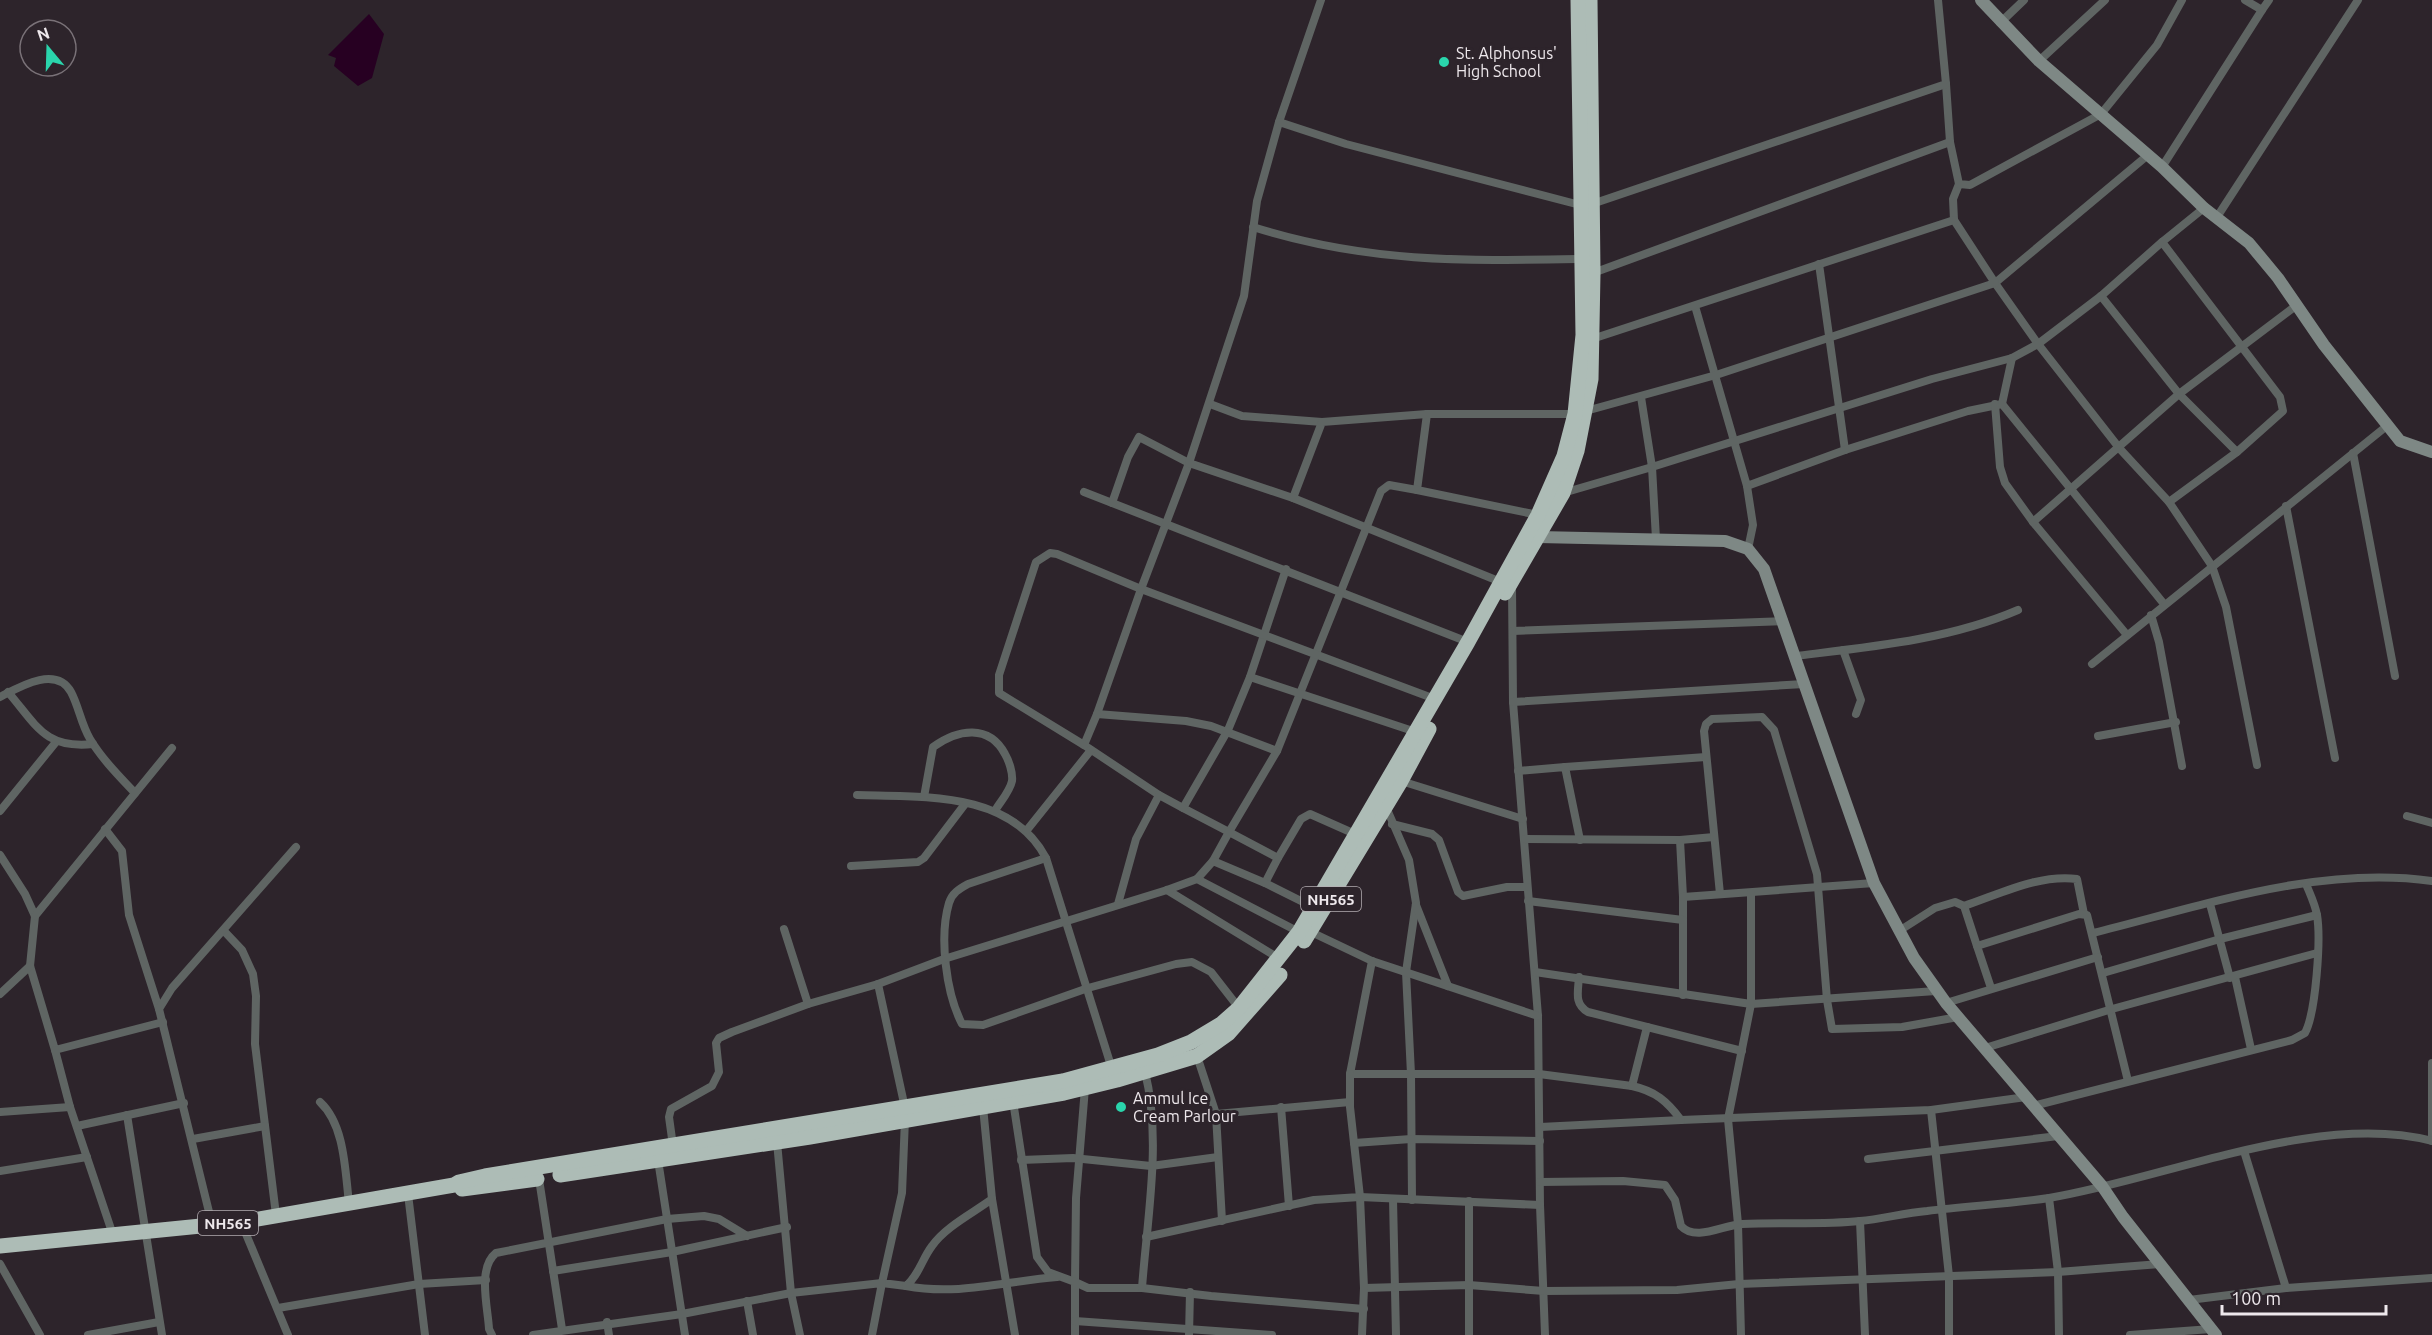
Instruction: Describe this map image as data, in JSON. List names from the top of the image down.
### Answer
{
  "streets": {
    "highway": ["NH565"]
  },
  "places": ["St. Alphonsus' High School", "Ammul Ice Cream Parlour"],
  "scale_bar": "100 m",
  "north": "top"
}
